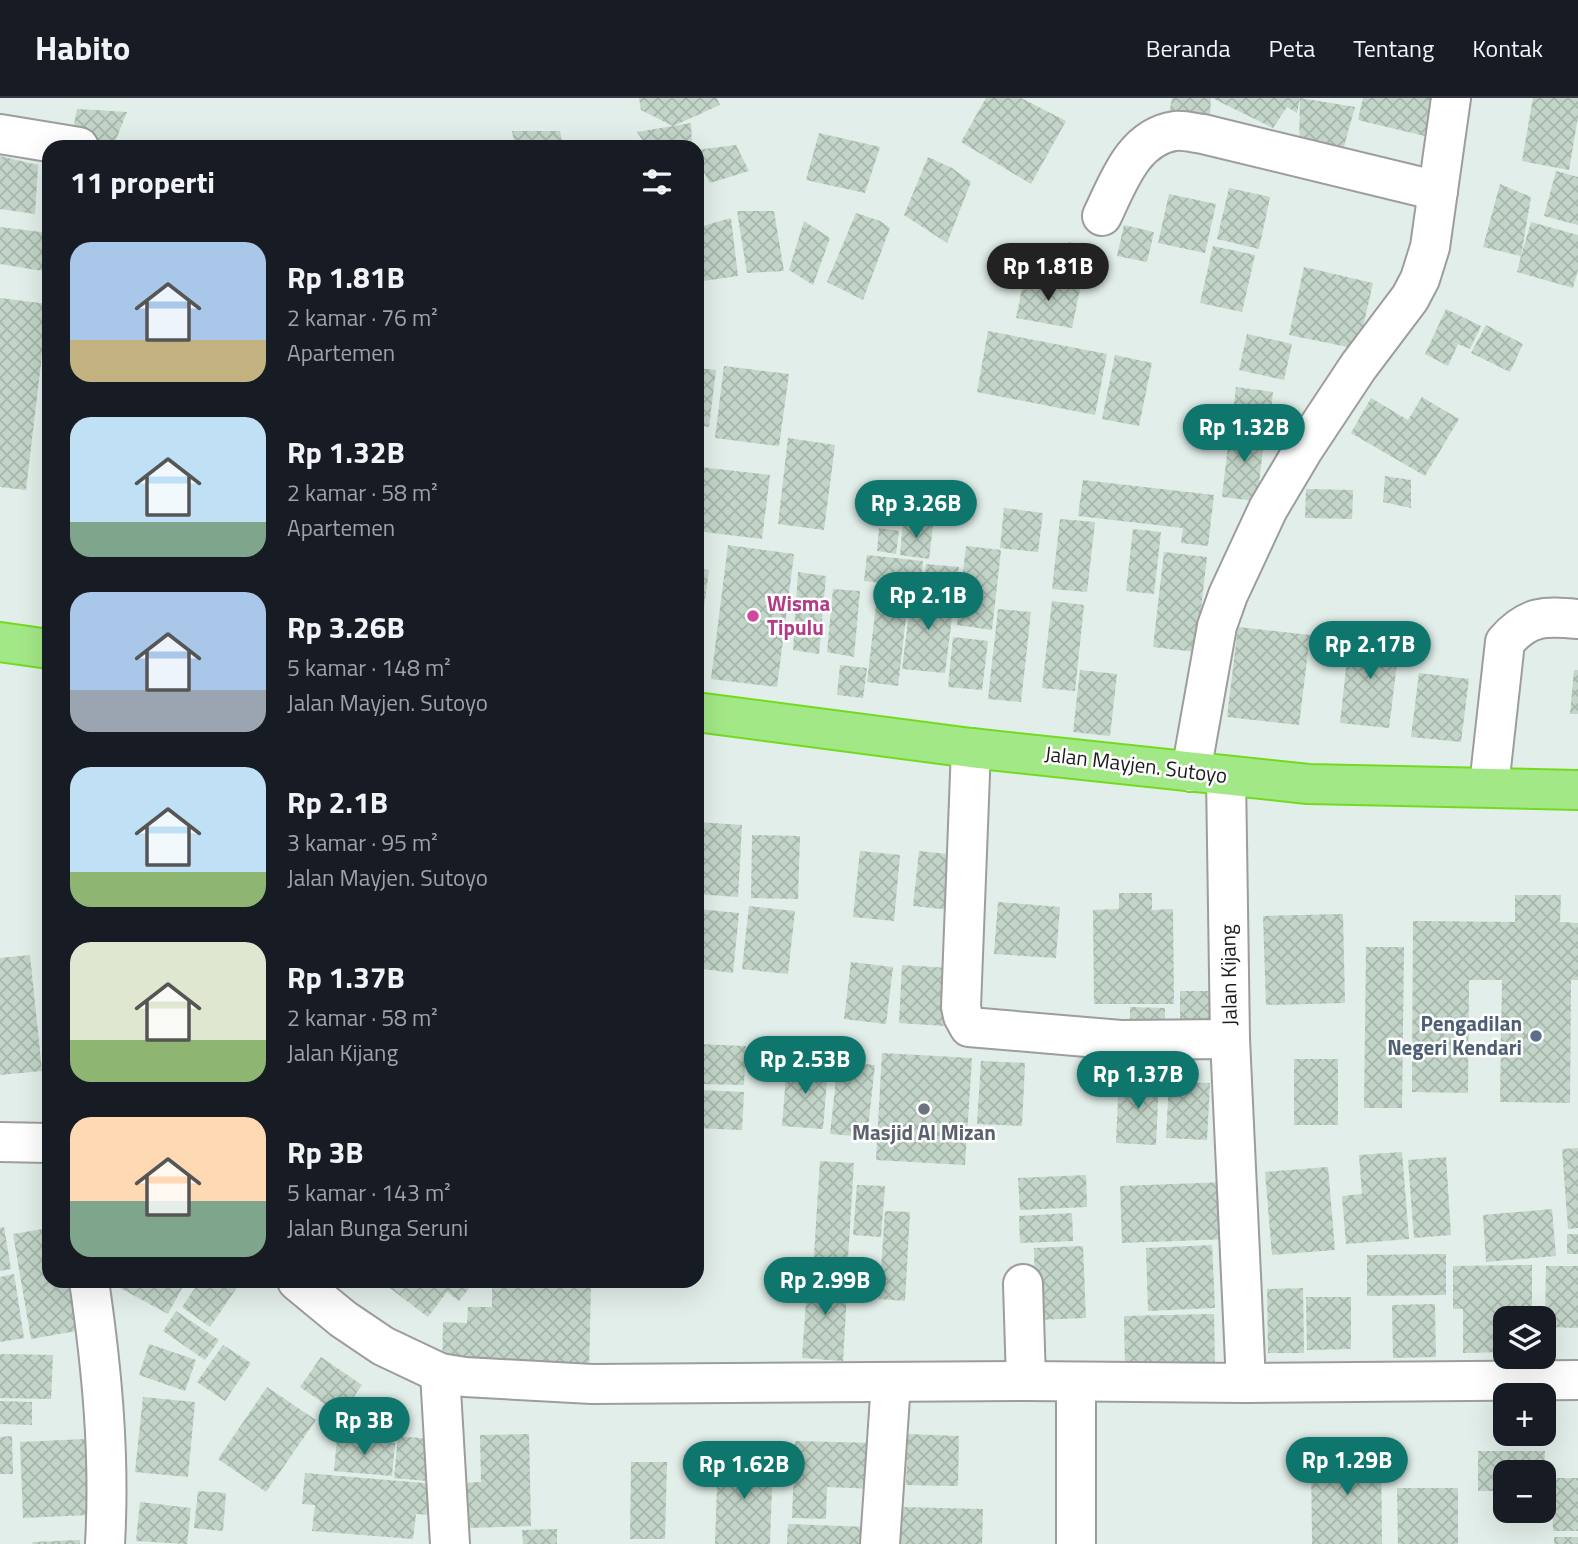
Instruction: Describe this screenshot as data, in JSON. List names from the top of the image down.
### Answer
{
  "streets": {
    "highway": ["Jalan Mayjen. Sutoyo"],
    "street": ["Jalan Kijang"]
  },
  "crossings": [
    ["Jalan Mayjen. Sutoyo", "Jalan Kijang"]
  ],
  "places": ["Wisma Tipulu", "Pengadilan Negeri Kendari", "Masjid Al Mizan"],
  "page": {
    "header": "Habito",
    "nav": [
      "Beranda",
      "Peta",
      "Tentang",
      "Kontak"
    ],
    "heading": "11 properti",
    "list": [
      {
        "name": "Rp 1.81B",
        "note": "2 kamar · 76 m² · Apartemen"
      },
      {
        "name": "Rp 1.32B",
        "note": "2 kamar · 58 m² · Apartemen"
      },
      {
        "name": "Rp 3.26B",
        "note": "5 kamar · 148 m² · Jalan Mayjen. Sutoyo"
      },
      {
        "name": "Rp 2.1B",
        "note": "3 kamar · 95 m² · Jalan Mayjen. Sutoyo"
      },
      {
        "name": "Rp 1.37B",
        "note": "2 kamar · 58 m² · Jalan Kijang"
      },
      {
        "name": "Rp 3B",
        "note": "5 kamar · 143 m² · Jalan Bunga Seruni"
      }
    ],
    "price": [
      "Rp 1.81B",
      "Rp 1.32B",
      "Rp 3.26B",
      "Rp 2.1B",
      "Rp 2.17B",
      "Rp 2.53B",
      "Rp 1.37B",
      "Rp 2.99B",
      "Rp 3B",
      "Rp 1.29B",
      "Rp 1.62B"
    ],
    "map_buttons": ["+", "−"]
  }
}
